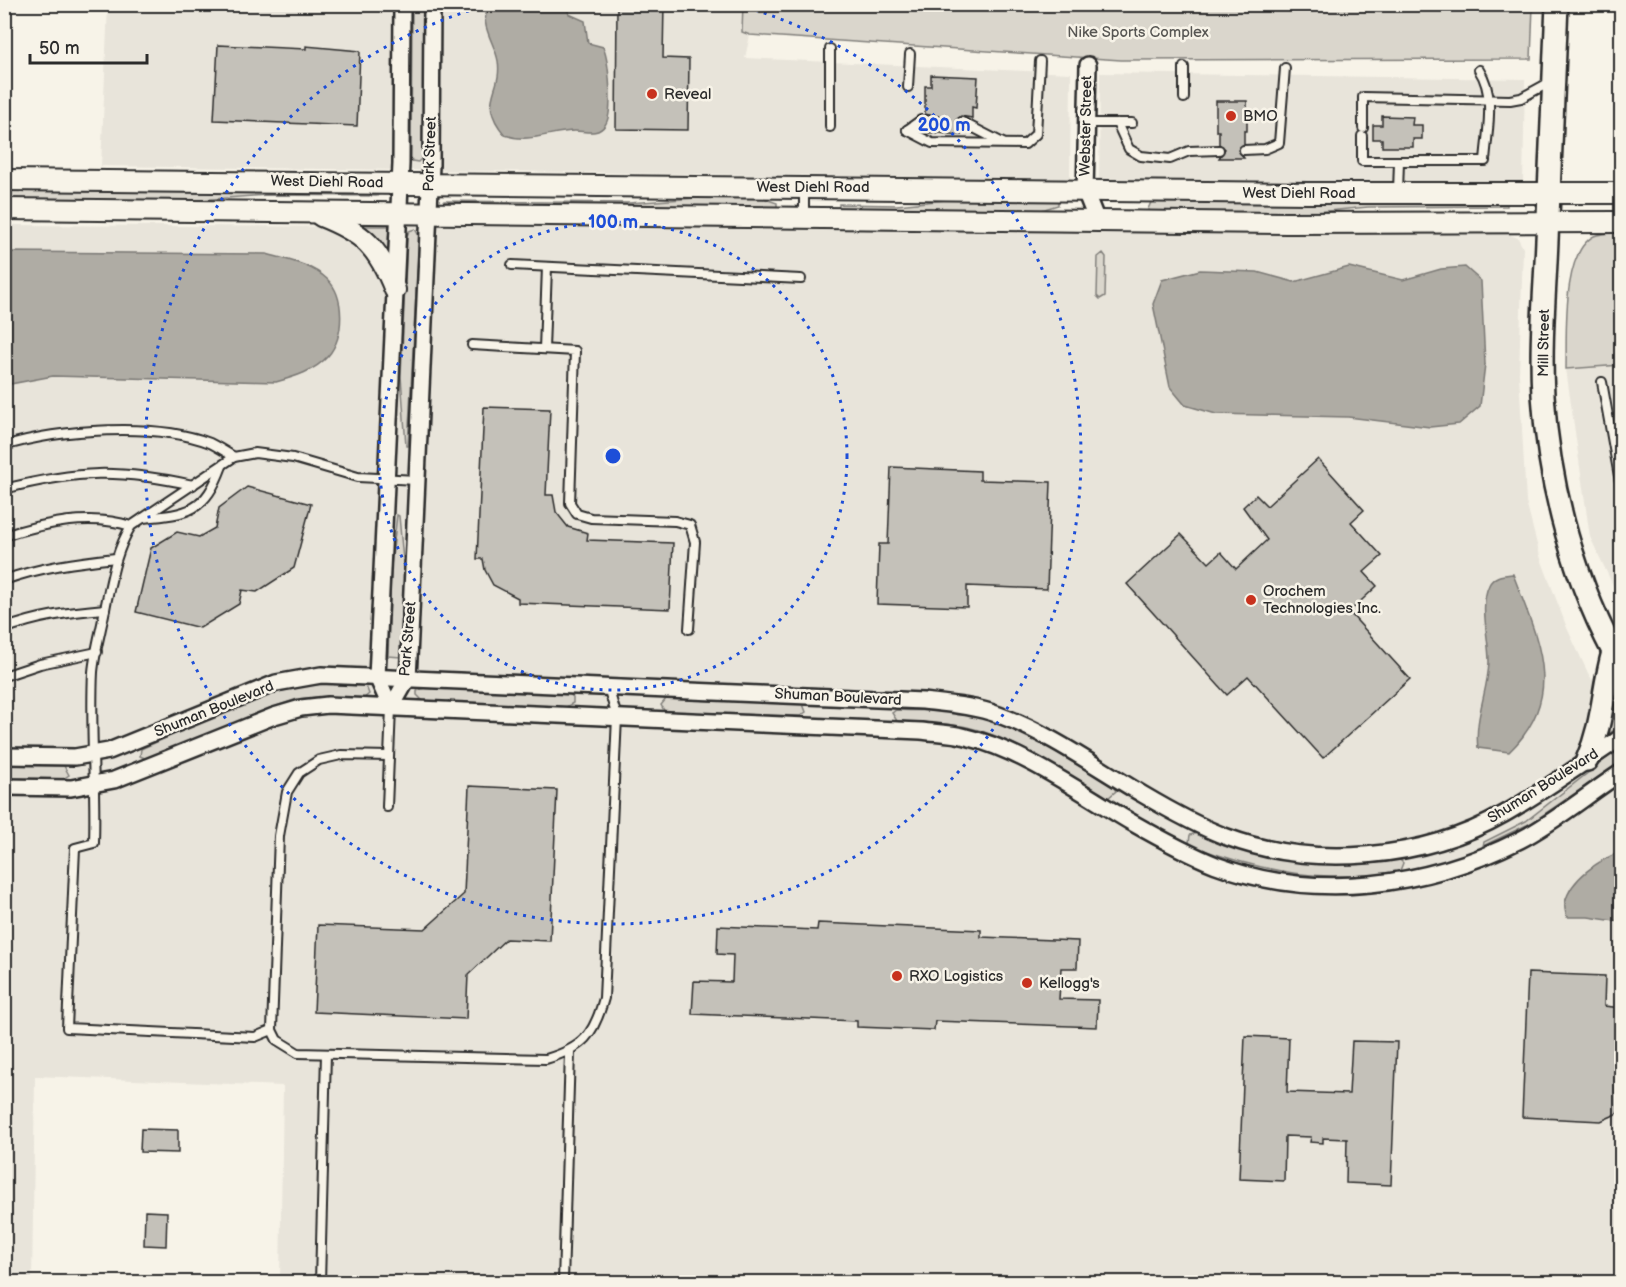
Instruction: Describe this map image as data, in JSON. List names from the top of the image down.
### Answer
{
  "streets": {
    "main road": ["Mill Street"],
    "street": [
      "Webster Street",
      "Park Street",
      "West Diehl Road",
      "Shuman Boulevard"
    ]
  },
  "crossings": [
    ["Webster Street", "West Diehl Road"],
    ["Park Street", "West Diehl Road"],
    ["Park Street", "Shuman Boulevard"],
    ["West Diehl Road", "Mill Street"]
  ],
  "parks": ["Nike Sports Complex"],
  "places": [
    "Reveal",
    "BMO",
    "Orochem Technologies Inc.",
    "RXO Logistics",
    "Kellogg's"
  ],
  "scale_bar": "50 m",
  "rings": ["200 m", "100 m"]
}
